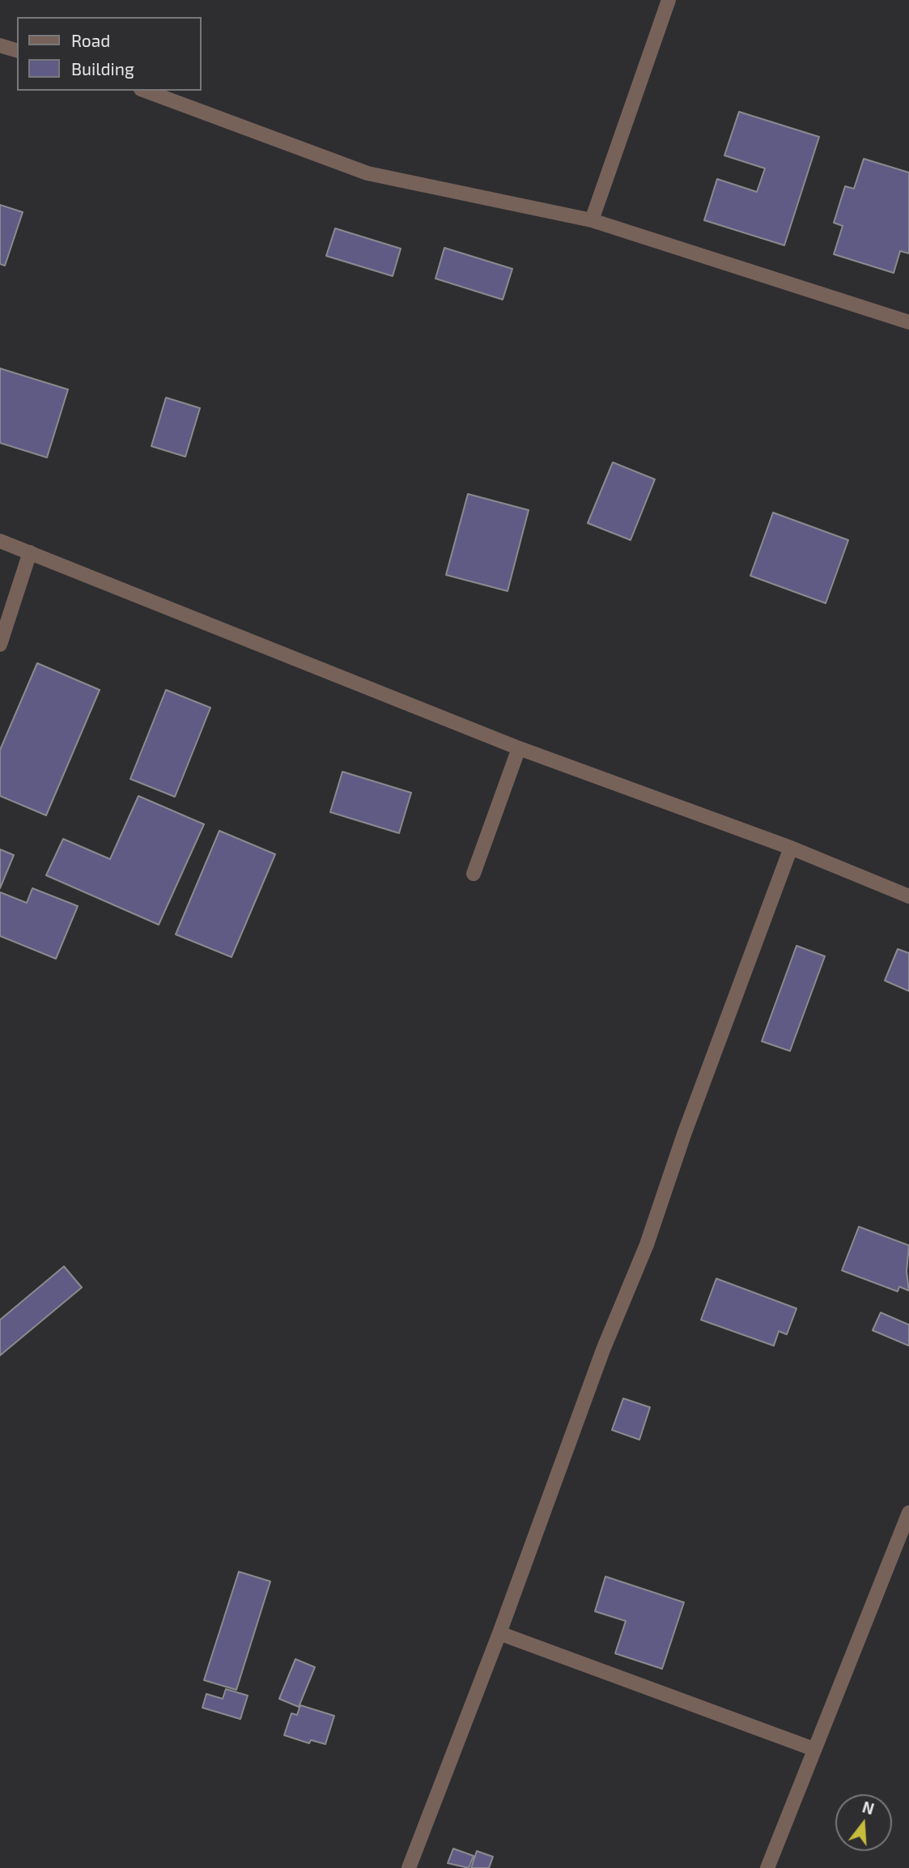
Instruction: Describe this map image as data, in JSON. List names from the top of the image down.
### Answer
{
  "legend": ["Road", "Building"],
  "north": "top"
}
